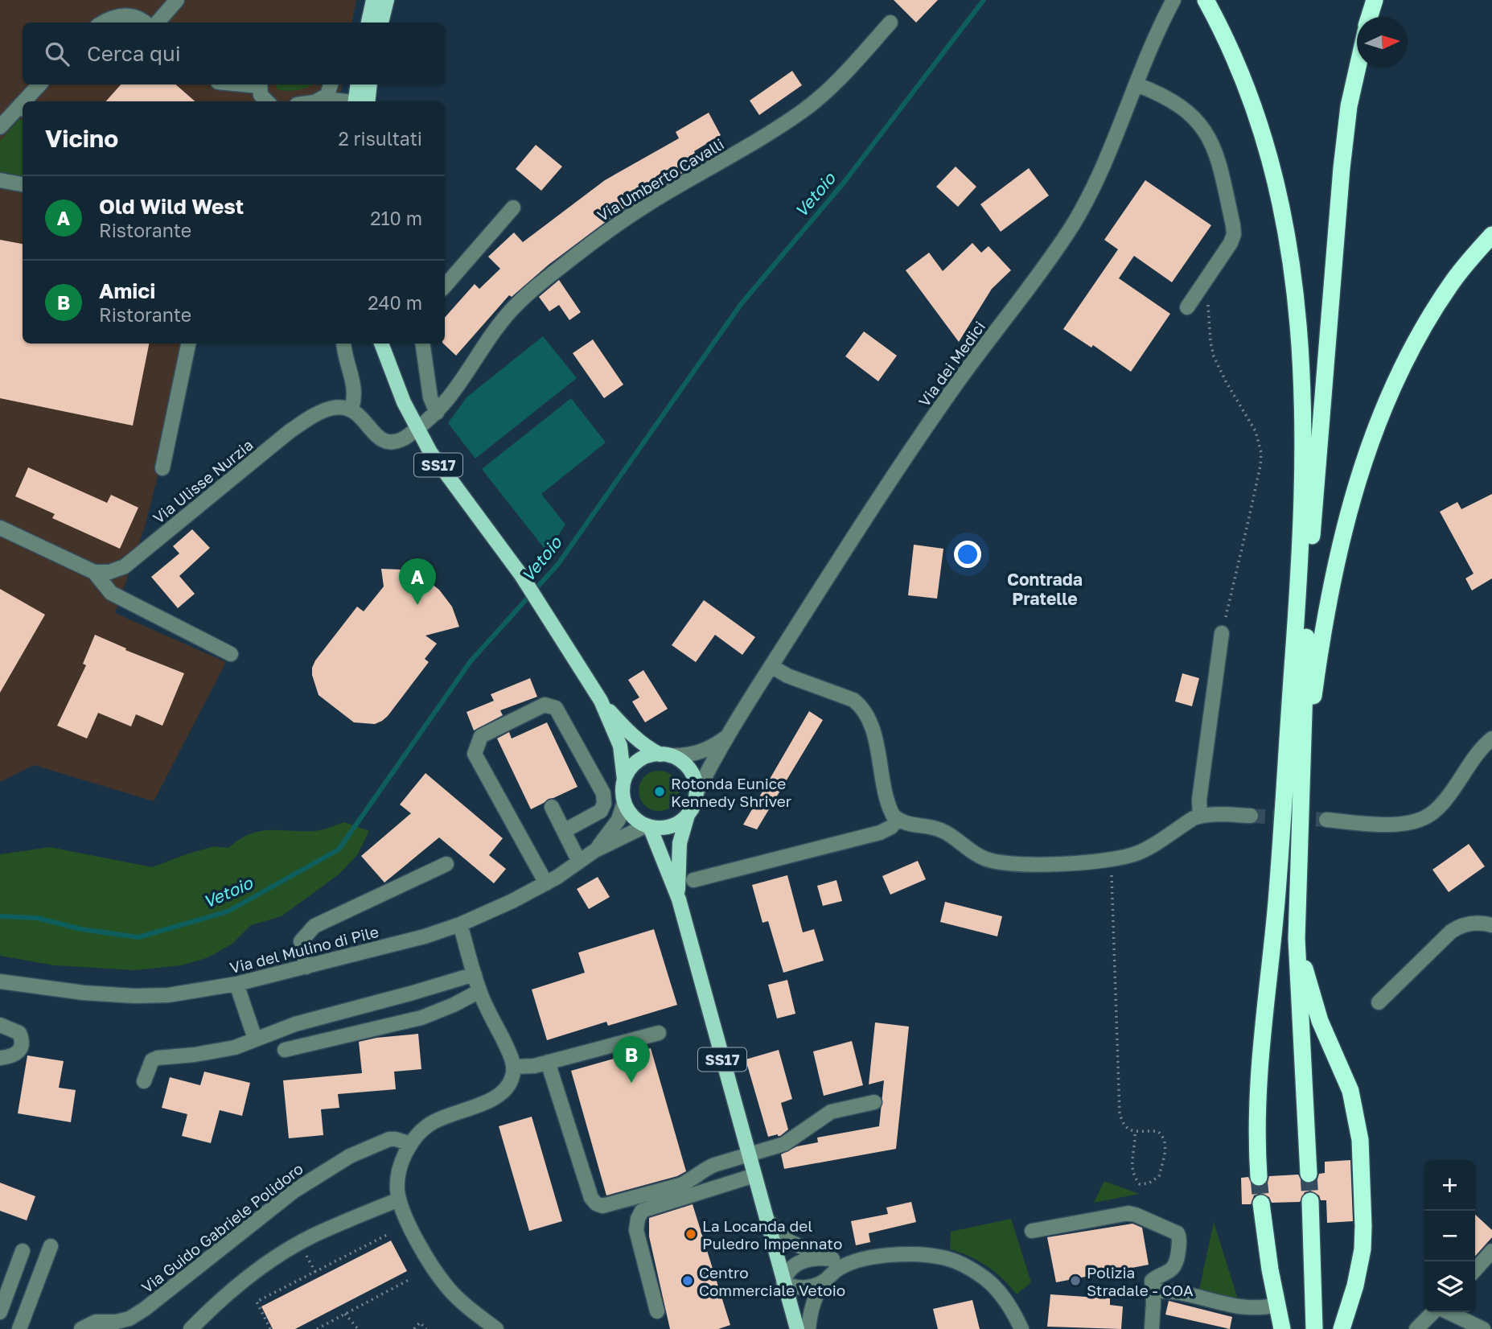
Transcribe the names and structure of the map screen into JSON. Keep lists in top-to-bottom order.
{
  "streets": {
    "main road": ["SS17"],
    "street": [
      "Via Umberto Cavalli",
      "Via dei Medici",
      "Via Ulisse Nurzia",
      "Via del Mulino di Pile",
      "Via Guido Gabriele Polidoro"
    ]
  },
  "crossings": [
    ["Via Umberto Cavalli", "SS17"],
    ["Via dei Medici", "SS17"],
    ["Via dei Medici", "Via del Mulino di Pile"],
    ["SS17", "Via del Mulino di Pile"]
  ],
  "districts": ["Contrada Pratelle"],
  "water": ["Vetoio"],
  "places": [
    "Rotonda Eunice Kennedy Shriver",
    "La Locanda del Puledro Impennato",
    "Centro Commerciale Vetoio",
    "Polizia Stradale - COA"
  ],
  "north": "right",
  "page": {
    "search": "Cerca qui",
    "heading": ["Vicino", "2 risultati"],
    "list": [
      {
        "mark": "A",
        "name": "Old Wild West",
        "note": "Ristorante",
        "value": "210 m"
      },
      {
        "mark": "B",
        "name": "Amici",
        "note": "Ristorante",
        "value": "240 m"
      }
    ],
    "pins": ["A", "B"],
    "map_buttons": ["+", "−"]
  }
}
